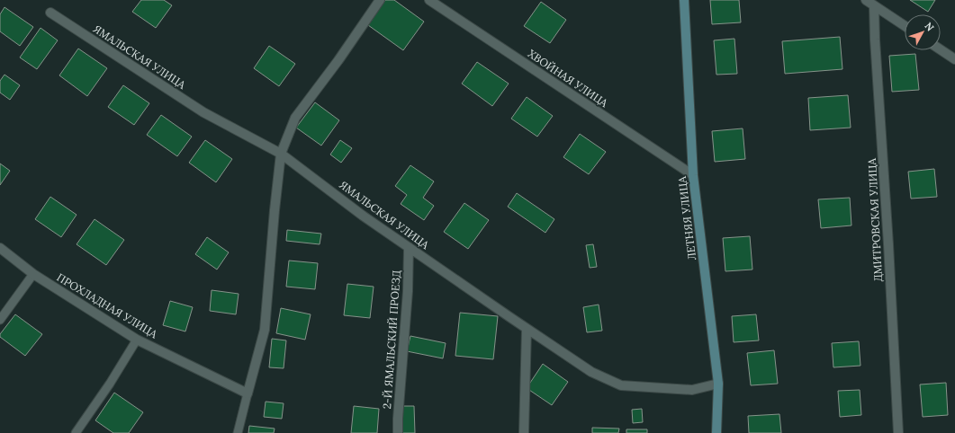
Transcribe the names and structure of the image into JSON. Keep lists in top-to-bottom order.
{
  "streets": {
    "street": [
      "ЯМАЛЬСКАЯ УЛИЦА",
      "ХВОЙНАЯ УЛИЦА",
      "ЛЕТНЯЯ УЛИЦА",
      "ДМИТРОВСКАЯ УЛИЦА",
      "ПРОХЛАДНАЯ УЛИЦА",
      "2-Й ЯМАЛЬСКИЙ ПРОЕЗД"
    ]
  },
  "crossings": [
    ["ЯМАЛЬСКАЯ УЛИЦА", "ЛЕТНЯЯ УЛИЦА"],
    ["ЯМАЛЬСКАЯ УЛИЦА", "2-Й ЯМАЛЬСКИЙ ПРОЕЗД"],
    ["ХВОЙНАЯ УЛИЦА", "ЛЕТНЯЯ УЛИЦА"]
  ],
  "north": "top right"
}
